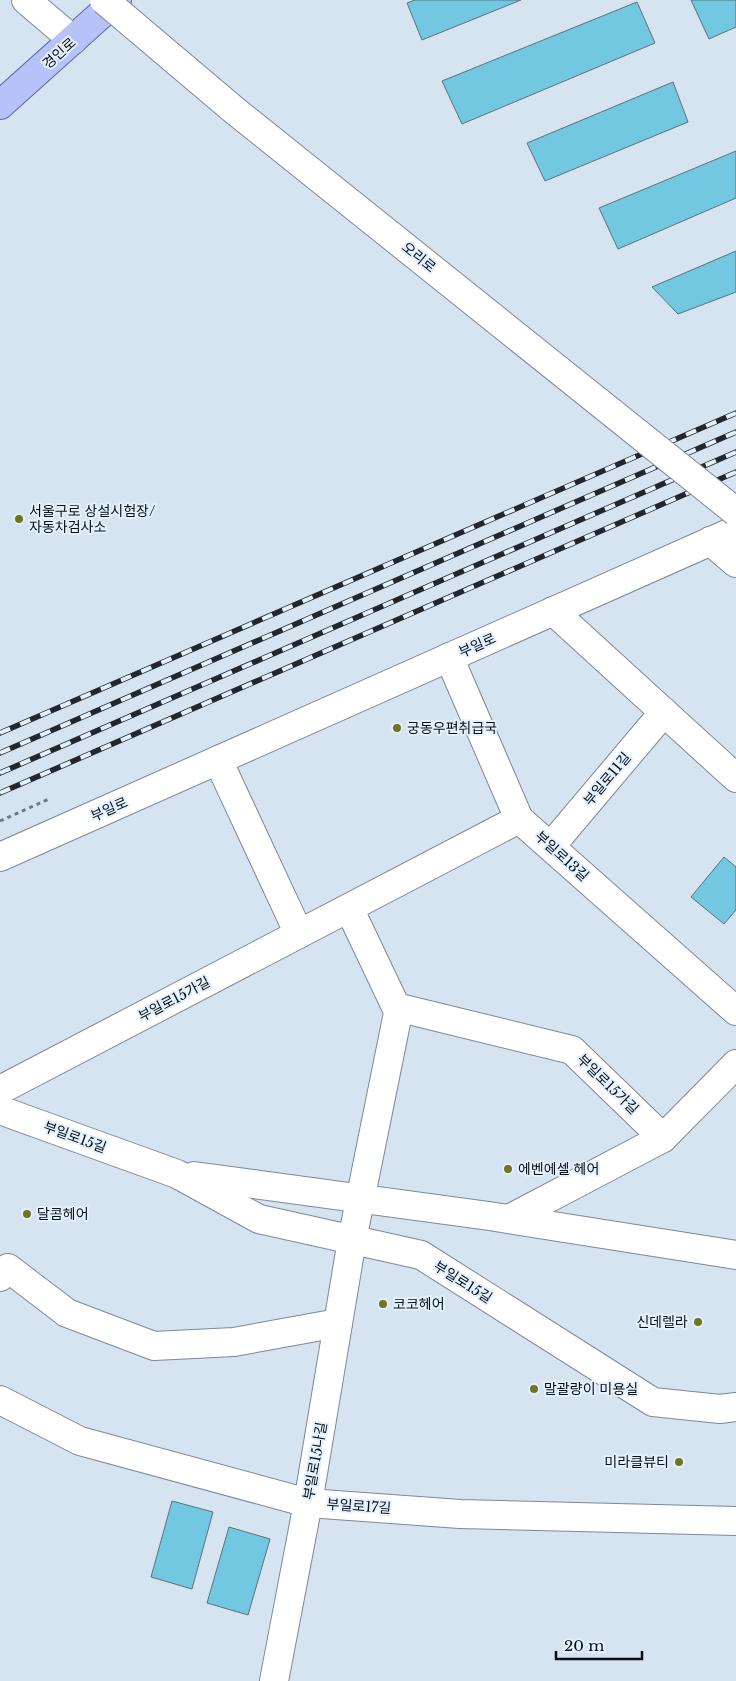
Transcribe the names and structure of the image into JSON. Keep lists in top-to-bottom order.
{
  "streets": {
    "main road": ["경인로"],
    "street": [
      "오리로",
      "부일로",
      "부일로11길",
      "부일로13길",
      "부일로15가길",
      "부일로15길",
      "부일로15나길",
      "부일로17길"
    ]
  },
  "crossings": [
    ["부일로", "부일로13길"],
    ["부일로11길", "부일로13길"],
    ["부일로13길", "부일로15가길"],
    ["부일로15길", "부일로15나길"],
    ["부일로15나길", "부일로17길"]
  ],
  "places": [
    "서울구로 상설시험장/ 자동차검사소",
    "궁동우편취급국",
    "에벤에셀 헤어",
    "달콤헤어",
    "코코헤어",
    "신데렐라",
    "말괄량이 미용실",
    "미라클뷰티"
  ],
  "scale_bar": "20 m"
}
